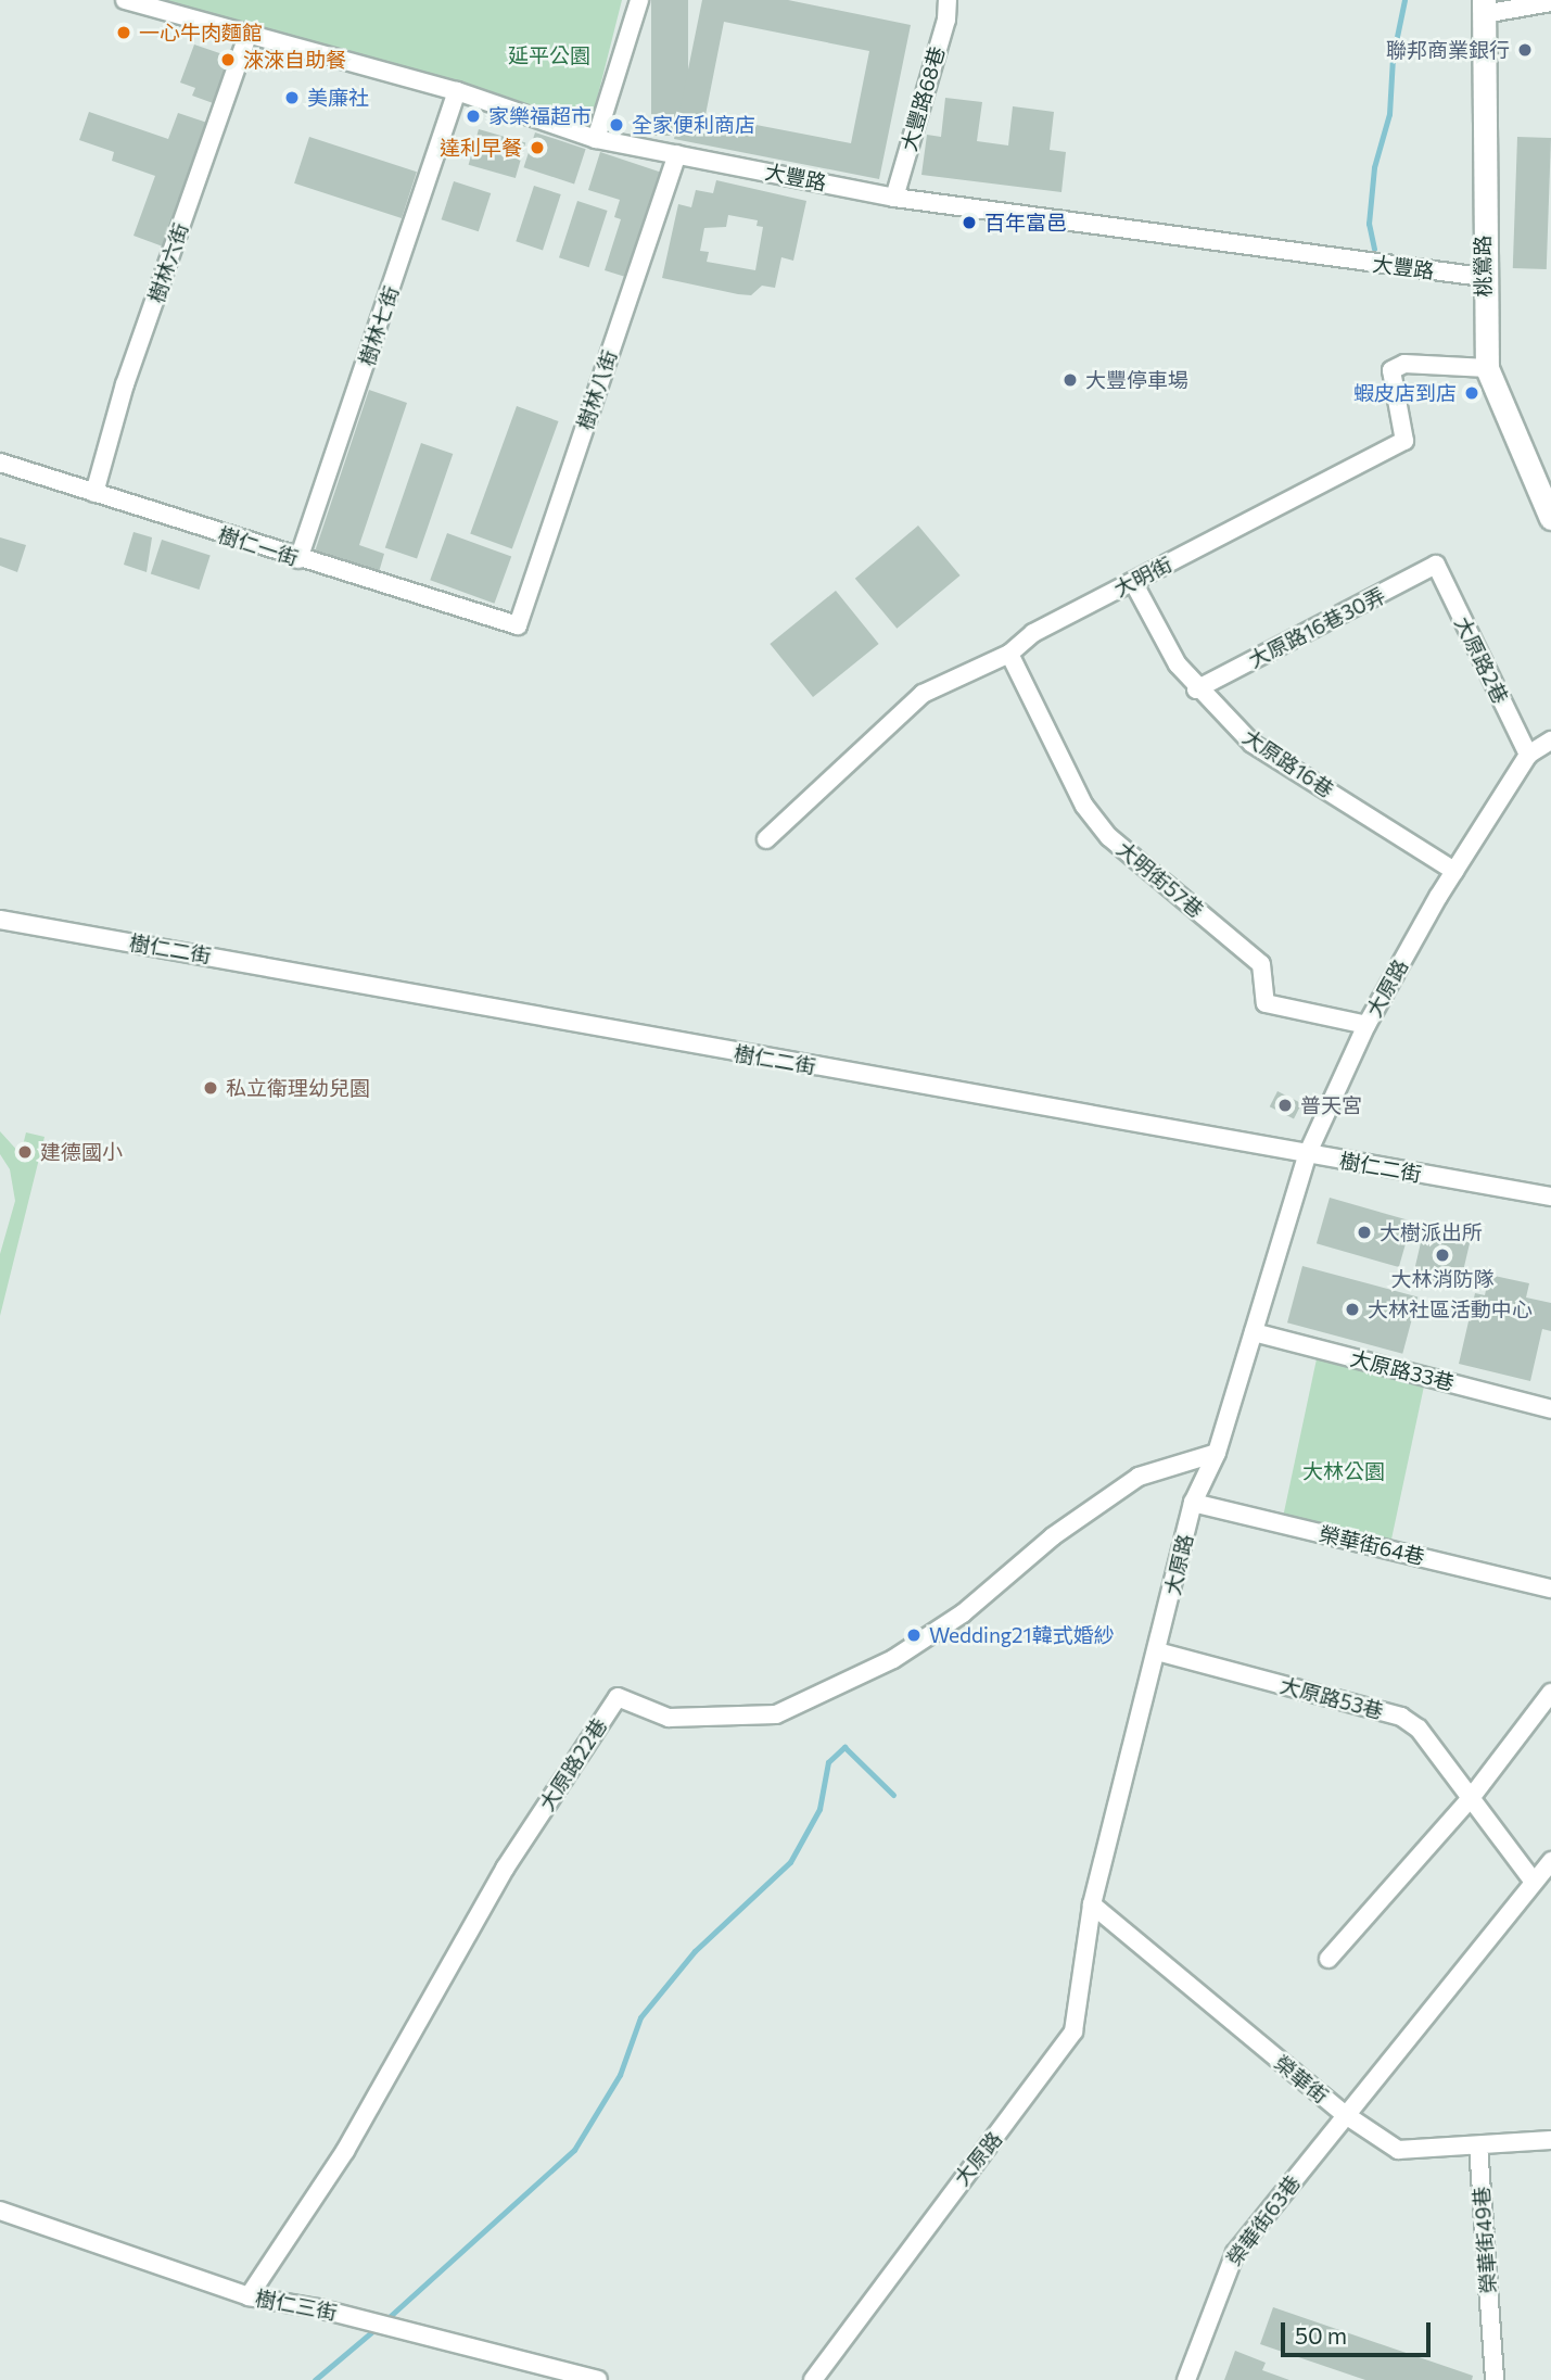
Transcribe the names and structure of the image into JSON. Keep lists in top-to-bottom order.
{
  "streets": {
    "main road": ["桃鶯路"],
    "street": [
      "大豐路68巷",
      "大豐路",
      "樹林六街",
      "樹林七街",
      "樹林八街",
      "樹仁一街",
      "大明街",
      "大原路16巷30弄",
      "大原路2巷",
      "大原路16巷",
      "大明街57巷",
      "樹仁二街",
      "大原路",
      "大原路33巷",
      "榮華街64巷",
      "大原路53巷",
      "大原路22巷",
      "榮華街",
      "榮華街63巷",
      "榮華街49巷",
      "樹仁三街"
    ]
  },
  "crossings": [
    ["大豐路68巷", "大豐路"],
    ["大豐路", "樹林六街"],
    ["大豐路", "桃鶯路"],
    ["大豐路", "樹林七街"],
    ["大豐路", "樹林八街"],
    ["樹林六街", "樹仁一街"],
    ["桃鶯路", "大明街"],
    ["樹林七街", "樹仁一街"],
    ["樹林八街", "樹仁一街"],
    ["大明街", "大原路16巷"],
    ["大明街", "大明街57巷"],
    ["大原路16巷30弄", "大原路2巷"],
    ["大原路16巷30弄", "大原路16巷"],
    ["大原路2巷", "大原路"],
    ["大原路16巷", "大原路"],
    ["大明街57巷", "大原路"],
    ["樹仁二街", "大原路"],
    ["大原路", "大原路33巷"],
    ["大原路", "榮華街64巷"],
    ["大原路", "大原路53巷"],
    ["大原路", "大原路22巷"],
    ["大原路", "榮華街"],
    ["大原路22巷", "樹仁三街"],
    ["榮華街", "榮華街63巷"],
    ["榮華街", "榮華街49巷"]
  ],
  "parks": ["延平公園", "大林公園"],
  "places": [
    "一心牛肉麵館",
    "聯邦商業銀行",
    "淶淶自助餐",
    "美廉社",
    "家樂福超市",
    "全家便利商店",
    "達利早餐",
    "百年富邑",
    "大豐停車場",
    "蝦皮店到店",
    "私立衛理幼兒園",
    "普天宮",
    "建德國小",
    "大樹派出所",
    "大林消防隊",
    "大林社區活動中心",
    "Wedding21韓式婚紗"
  ],
  "scale_bar": "50 m"
}
